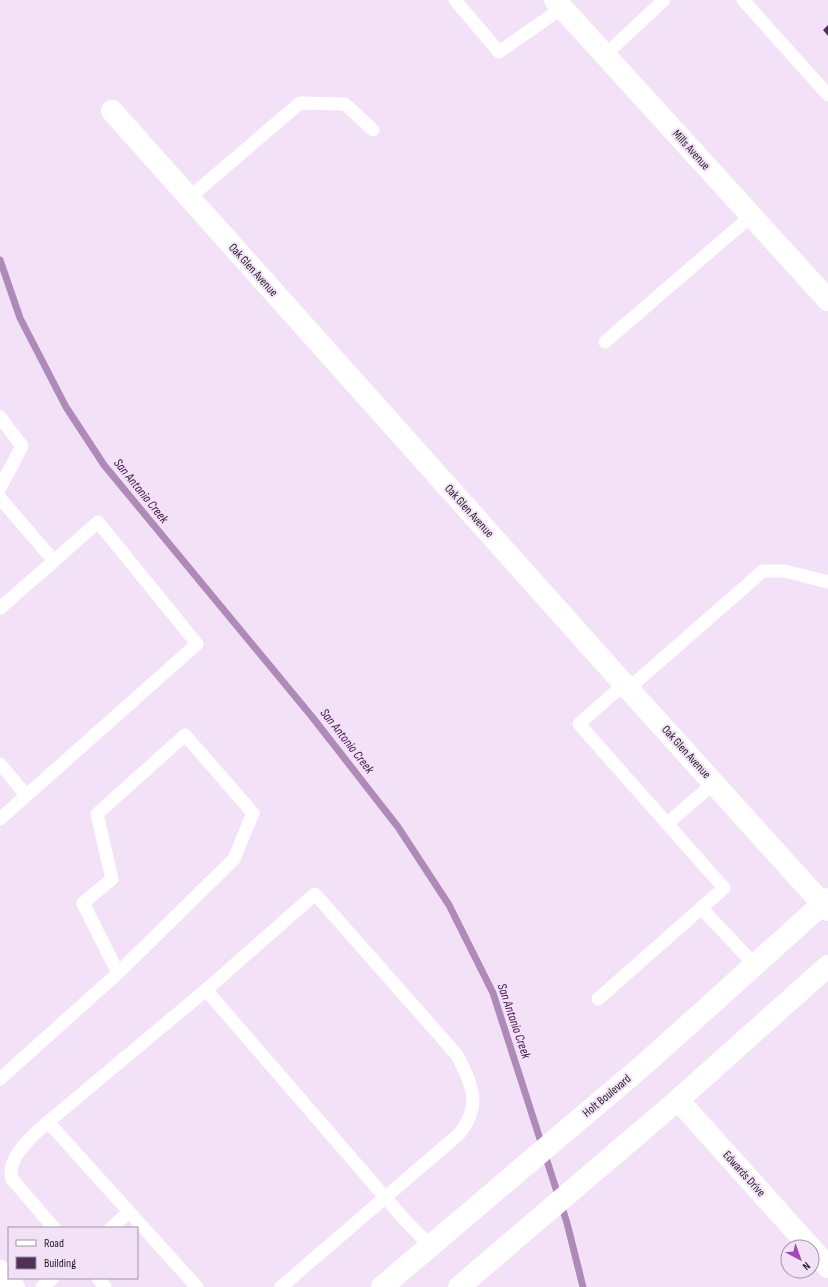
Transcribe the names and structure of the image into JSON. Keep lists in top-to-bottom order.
{
  "streets": {
    "street": [
      "Mills Avenue",
      "Oak Glen Avenue",
      "Holt Boulevard",
      "Edwards Drive"
    ]
  },
  "crossings": [
    ["Oak Glen Avenue", "Holt Boulevard"]
  ],
  "water": ["San Antonio Creek"],
  "legend": ["Road", "Building"],
  "north": "bottom right"
}
